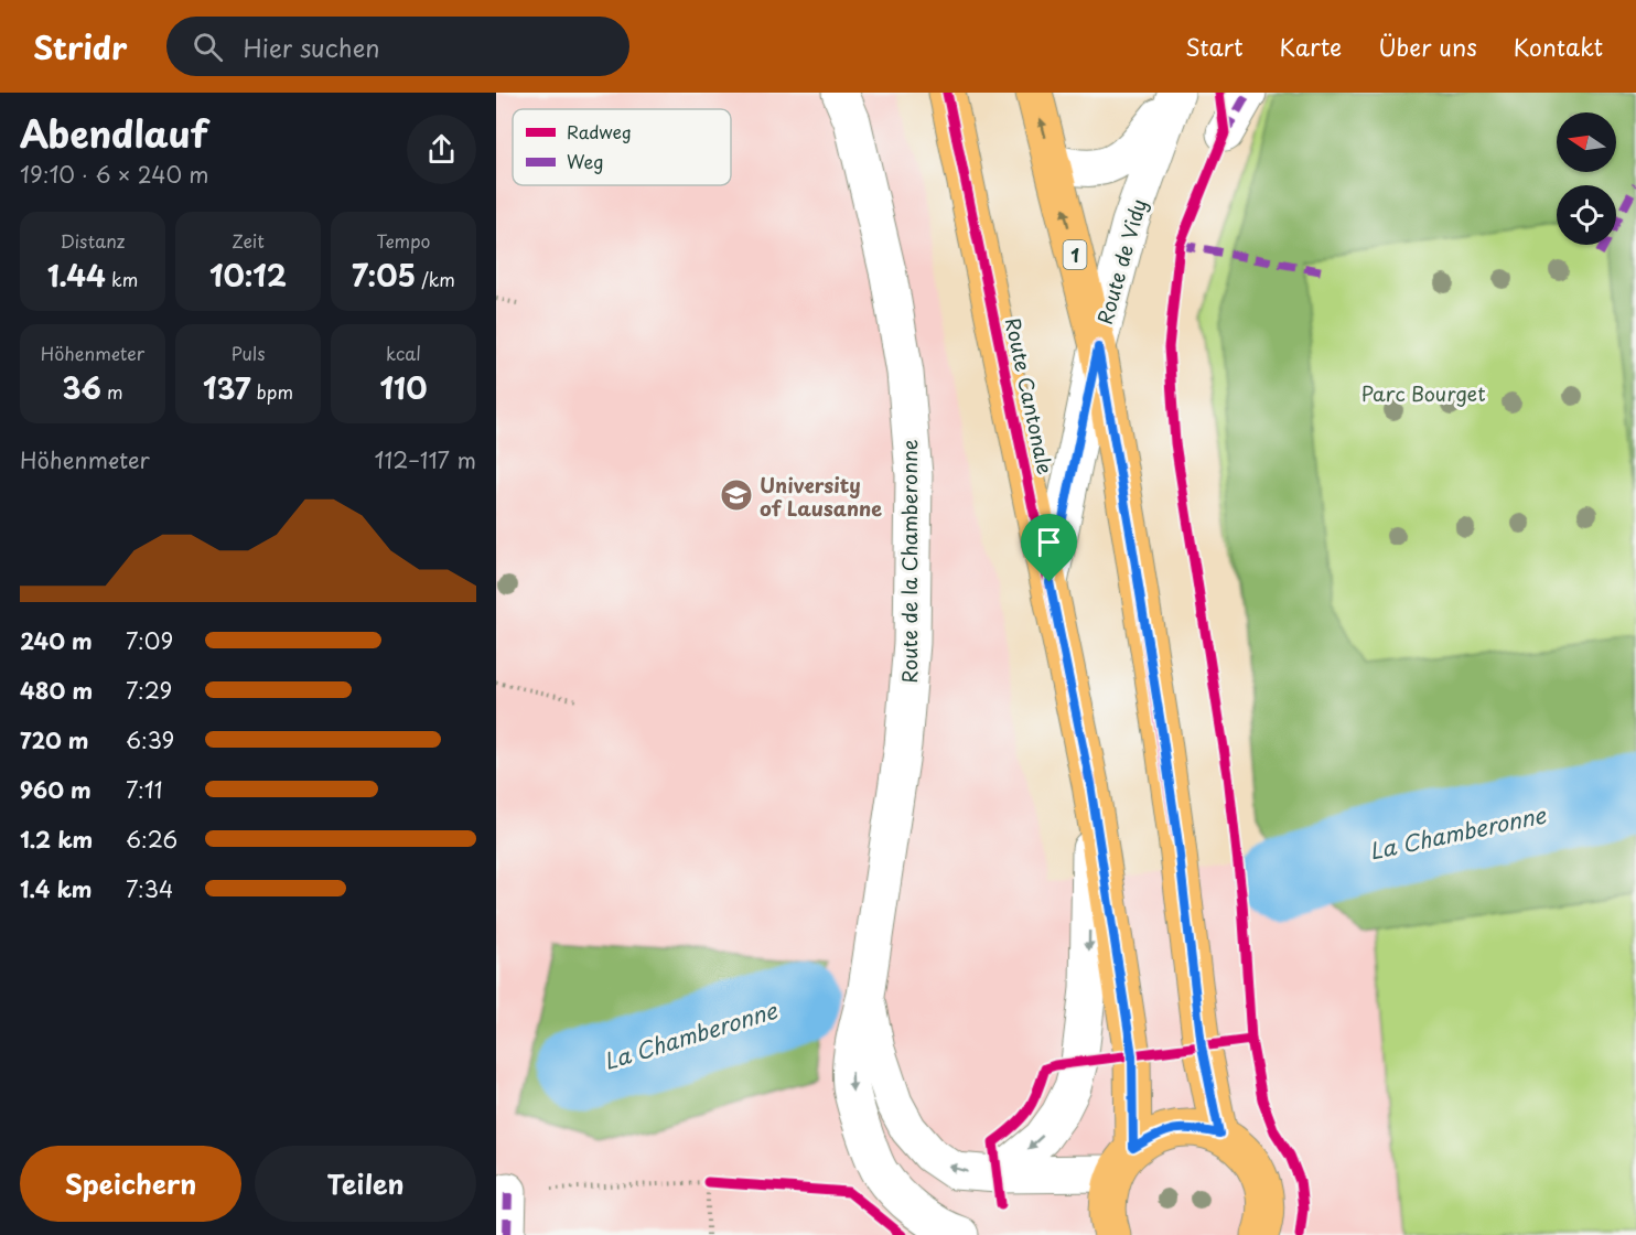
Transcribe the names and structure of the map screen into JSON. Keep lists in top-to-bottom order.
{
  "streets": {
    "main road": ["1", "Route Cantonale"],
    "street": ["Route de Vidy", "Route de la Chamberonne"]
  },
  "crossings": [
    ["1", "Route de Vidy"],
    ["Route de Vidy", "Route Cantonale"],
    ["Route Cantonale", "Route de la Chamberonne"]
  ],
  "water": ["La Chamberonne"],
  "parks": ["Parc Bourget"],
  "places": {
    "school or university": ["University of Lausanne"]
  },
  "legend": ["Radweg", "Weg"],
  "north": "left",
  "page": {
    "header": "Stridr",
    "search": "Hier suchen",
    "nav": [
      "Start",
      "Karte",
      "Über uns",
      "Kontakt"
    ],
    "heading": ["Abendlauf", "19:10 · 6 × 240 m"],
    "stats": [
      ["Distanz", "1.44 km"],
      ["Zeit", "10:12"],
      ["Tempo", "7:05 /km"],
      ["Höhenmeter", "36 m"],
      ["Puls", "137 bpm"],
      ["kcal", "110"]
    ],
    "chart": ["Höhenmeter", "112–117 m"],
    "list": [
      {
        "name": "240 m",
        "note": "7:09"
      },
      {
        "name": "480 m",
        "note": "7:29"
      },
      {
        "name": "720 m",
        "note": "6:39"
      },
      {
        "name": "960 m",
        "note": "7:11"
      },
      {
        "name": "1.2 km",
        "note": "6:26"
      },
      {
        "name": "1.4 km",
        "note": "7:34"
      }
    ],
    "buttons": ["Speichern", "Teilen"]
  }
}
